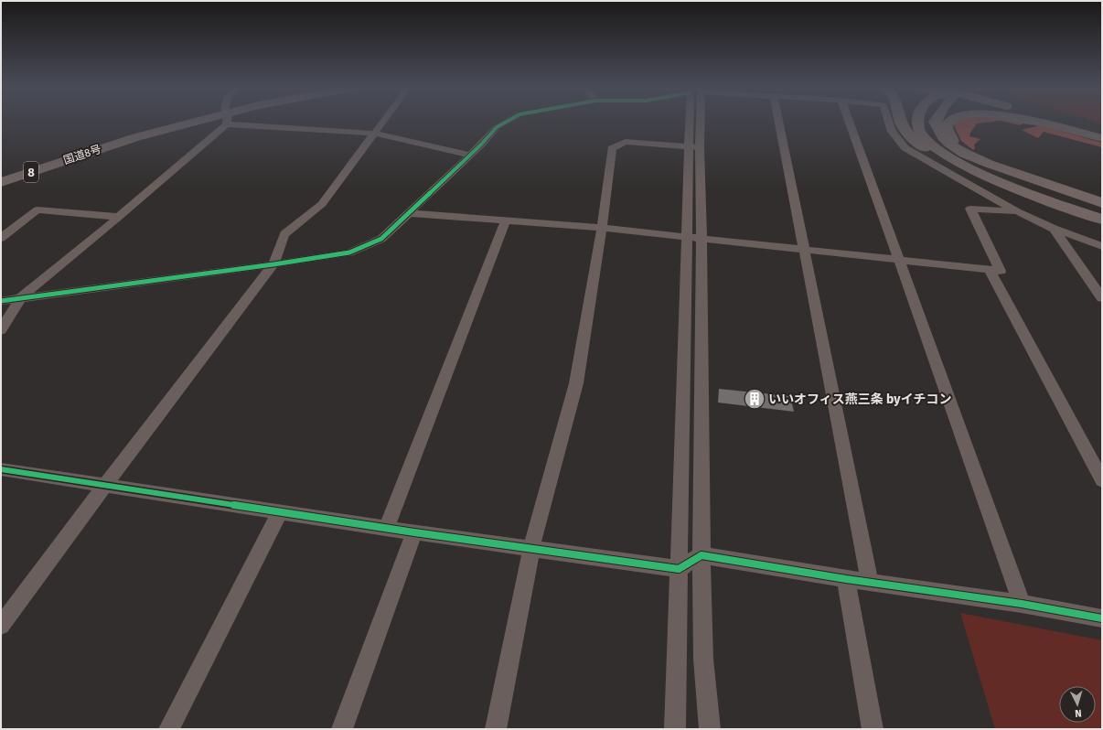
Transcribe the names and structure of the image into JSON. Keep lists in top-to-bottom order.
{
  "streets": {
    "highway": ["国道8号", "8"]
  },
  "places": {
    "building": ["いいオフィス燕三条 byイチコン"]
  },
  "north": "bottom"
}
